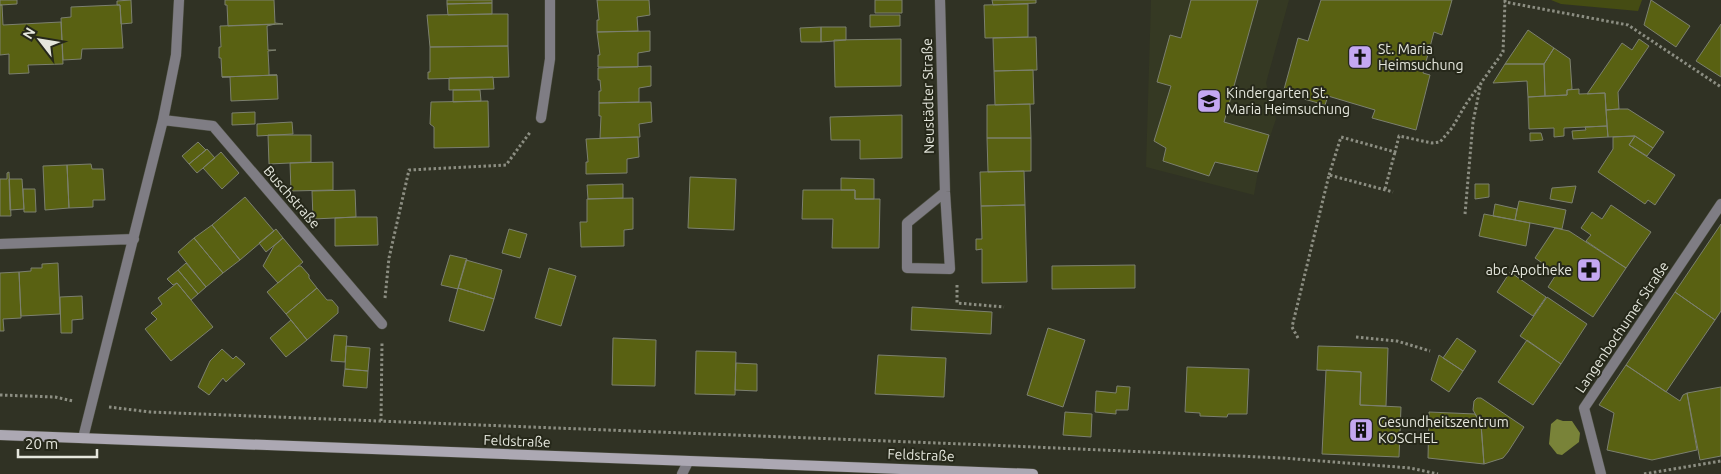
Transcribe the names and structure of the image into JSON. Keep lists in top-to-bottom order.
{
  "streets": {
    "main road": ["Feldstraße"],
    "street": ["Neustädter Straße", "Buschstraße", "Langenbochumer Straße"]
  },
  "places": {
    "church": ["St. Maria Heimsuchung"],
    "school or university": ["Kindergarten St. Maria Heimsuchung"],
    "pharmacy": ["abc Apotheke"],
    "building": ["Gesundheitszentrum KOSCHEL"]
  },
  "scale_bar": "20 m",
  "north": "top left"
}
